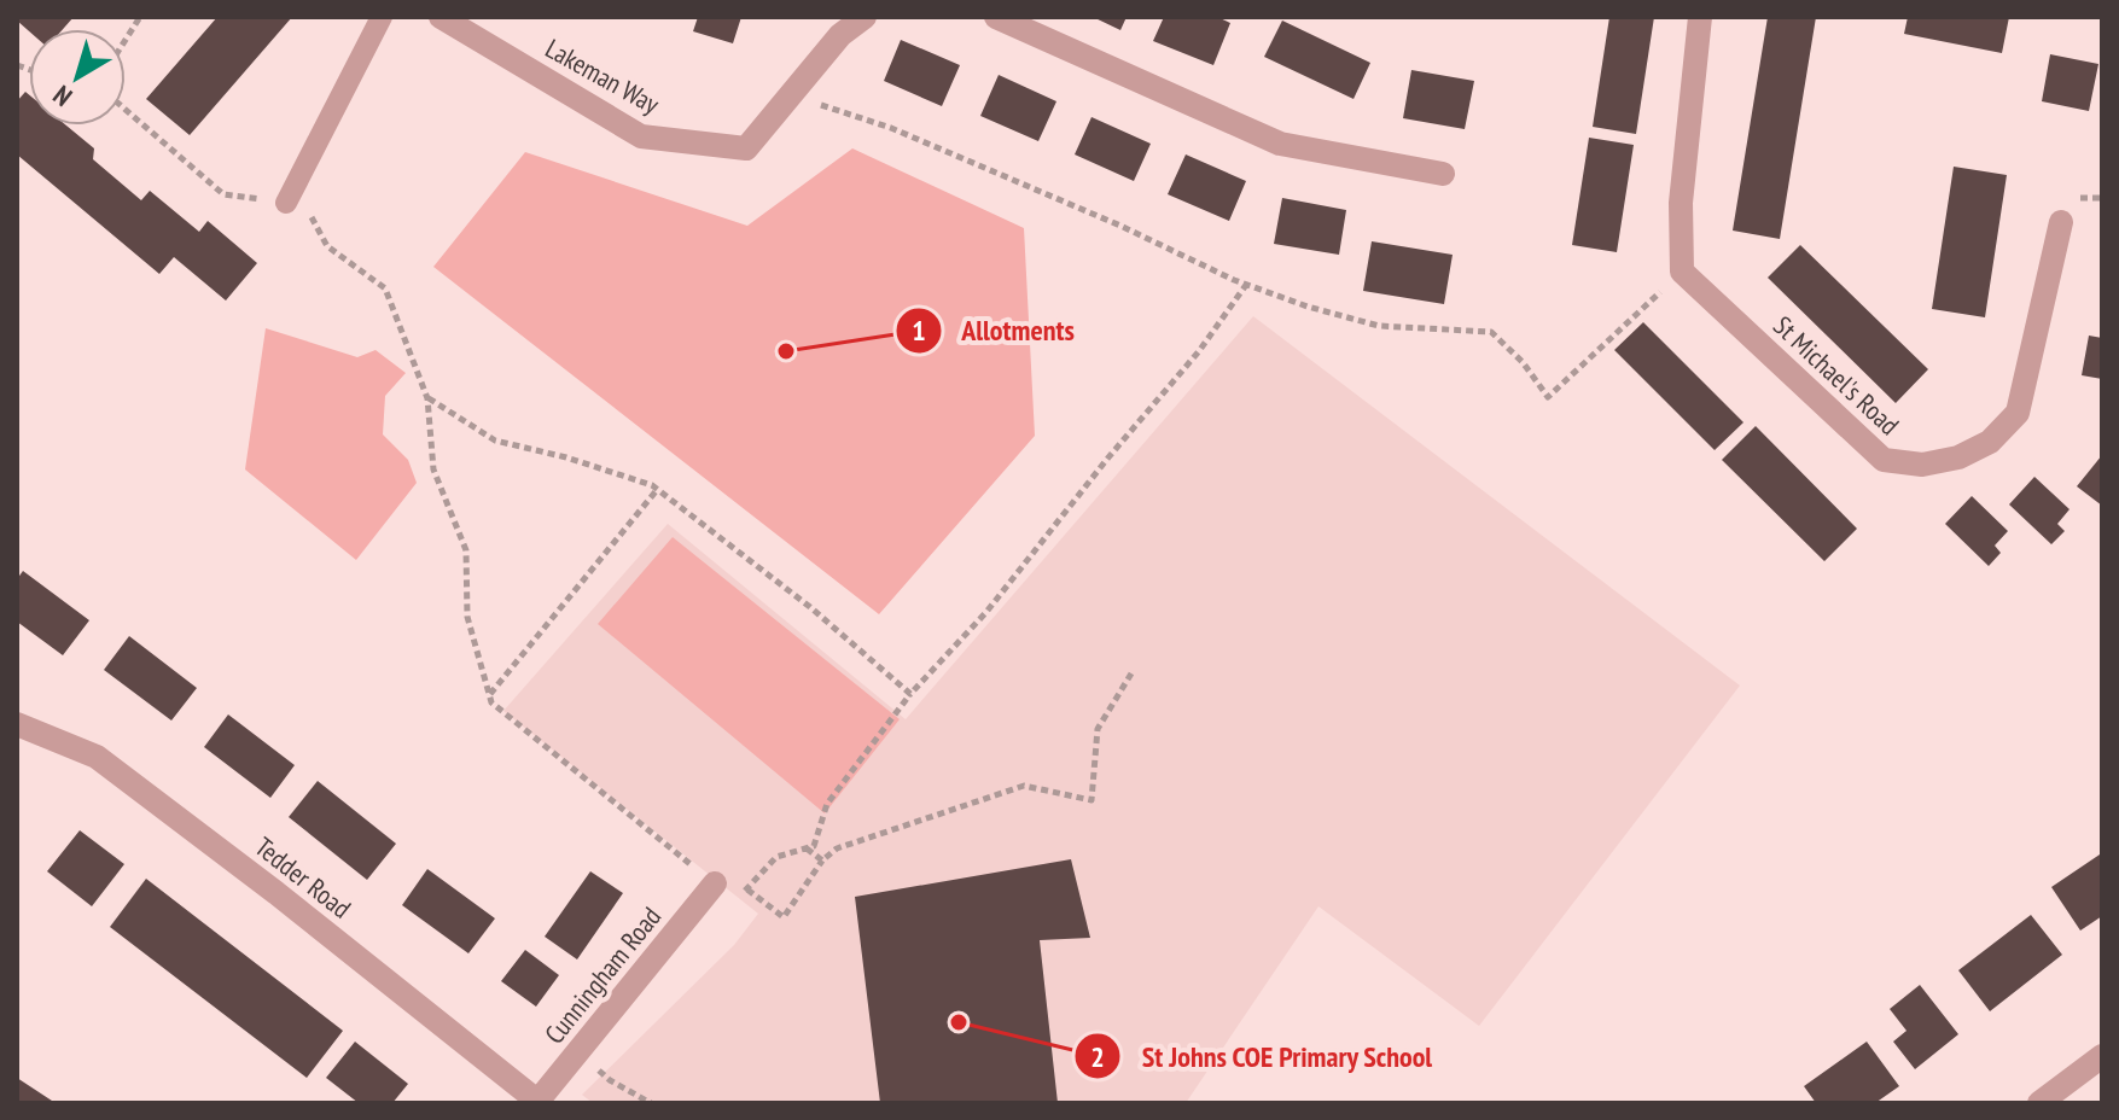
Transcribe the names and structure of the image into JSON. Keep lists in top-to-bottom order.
{
  "streets": {
    "street": [
      "Lakeman Way",
      "St Michael's Road",
      "Tedder Road",
      "Cunningham Road"
    ]
  },
  "crossings": [
    ["Tedder Road", "Cunningham Road"]
  ],
  "places": ["Allotments", "St Johns COE Primary School"],
  "north": "bottom left"
}
